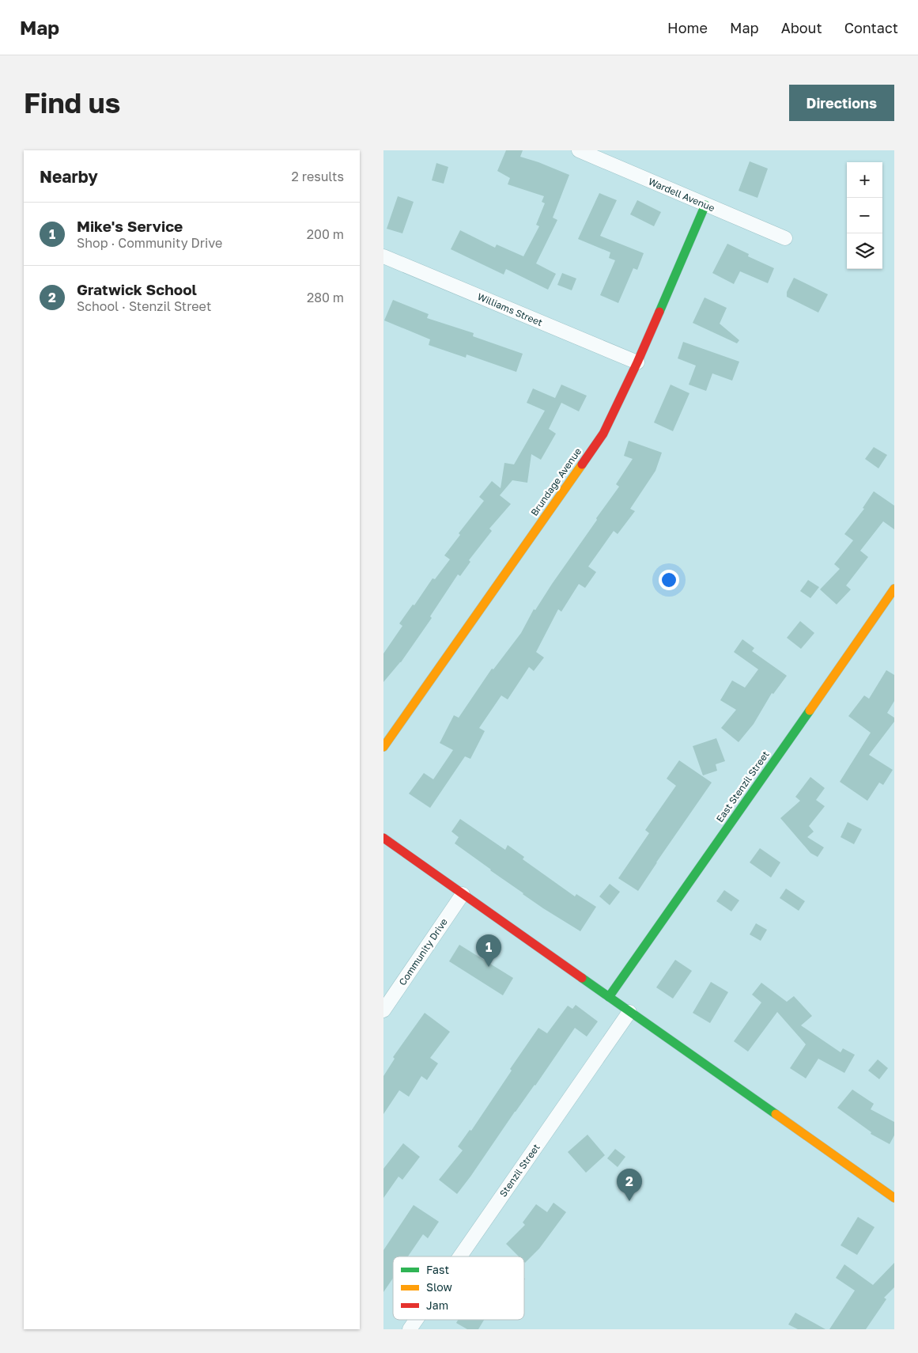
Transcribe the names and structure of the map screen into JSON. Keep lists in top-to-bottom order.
{
  "streets": {
    "street": [
      "Wardell Avenue",
      "Williams Street",
      "Brundage Avenue",
      "East Stenzil Street",
      "Community Drive",
      "Stenzil Street"
    ]
  },
  "crossings": [
    ["Wardell Avenue", "Brundage Avenue"],
    ["Williams Street", "Brundage Avenue"]
  ],
  "legend": ["Fast", "Slow", "Jam"],
  "page": {
    "header": "Map",
    "nav": [
      "Home",
      "Map",
      "About",
      "Contact"
    ],
    "buttons": "Directions",
    "title": "Find us",
    "heading": ["Nearby", "2 results"],
    "map_buttons": ["+", "−"],
    "list": [
      {
        "mark": "1",
        "name": "Mike's Service",
        "note": "Shop · Community Drive",
        "value": "200 m"
      },
      {
        "mark": "2",
        "name": "Gratwick School",
        "note": "School · Stenzil Street",
        "value": "280 m"
      }
    ],
    "pins": ["1", "2"]
  }
}
